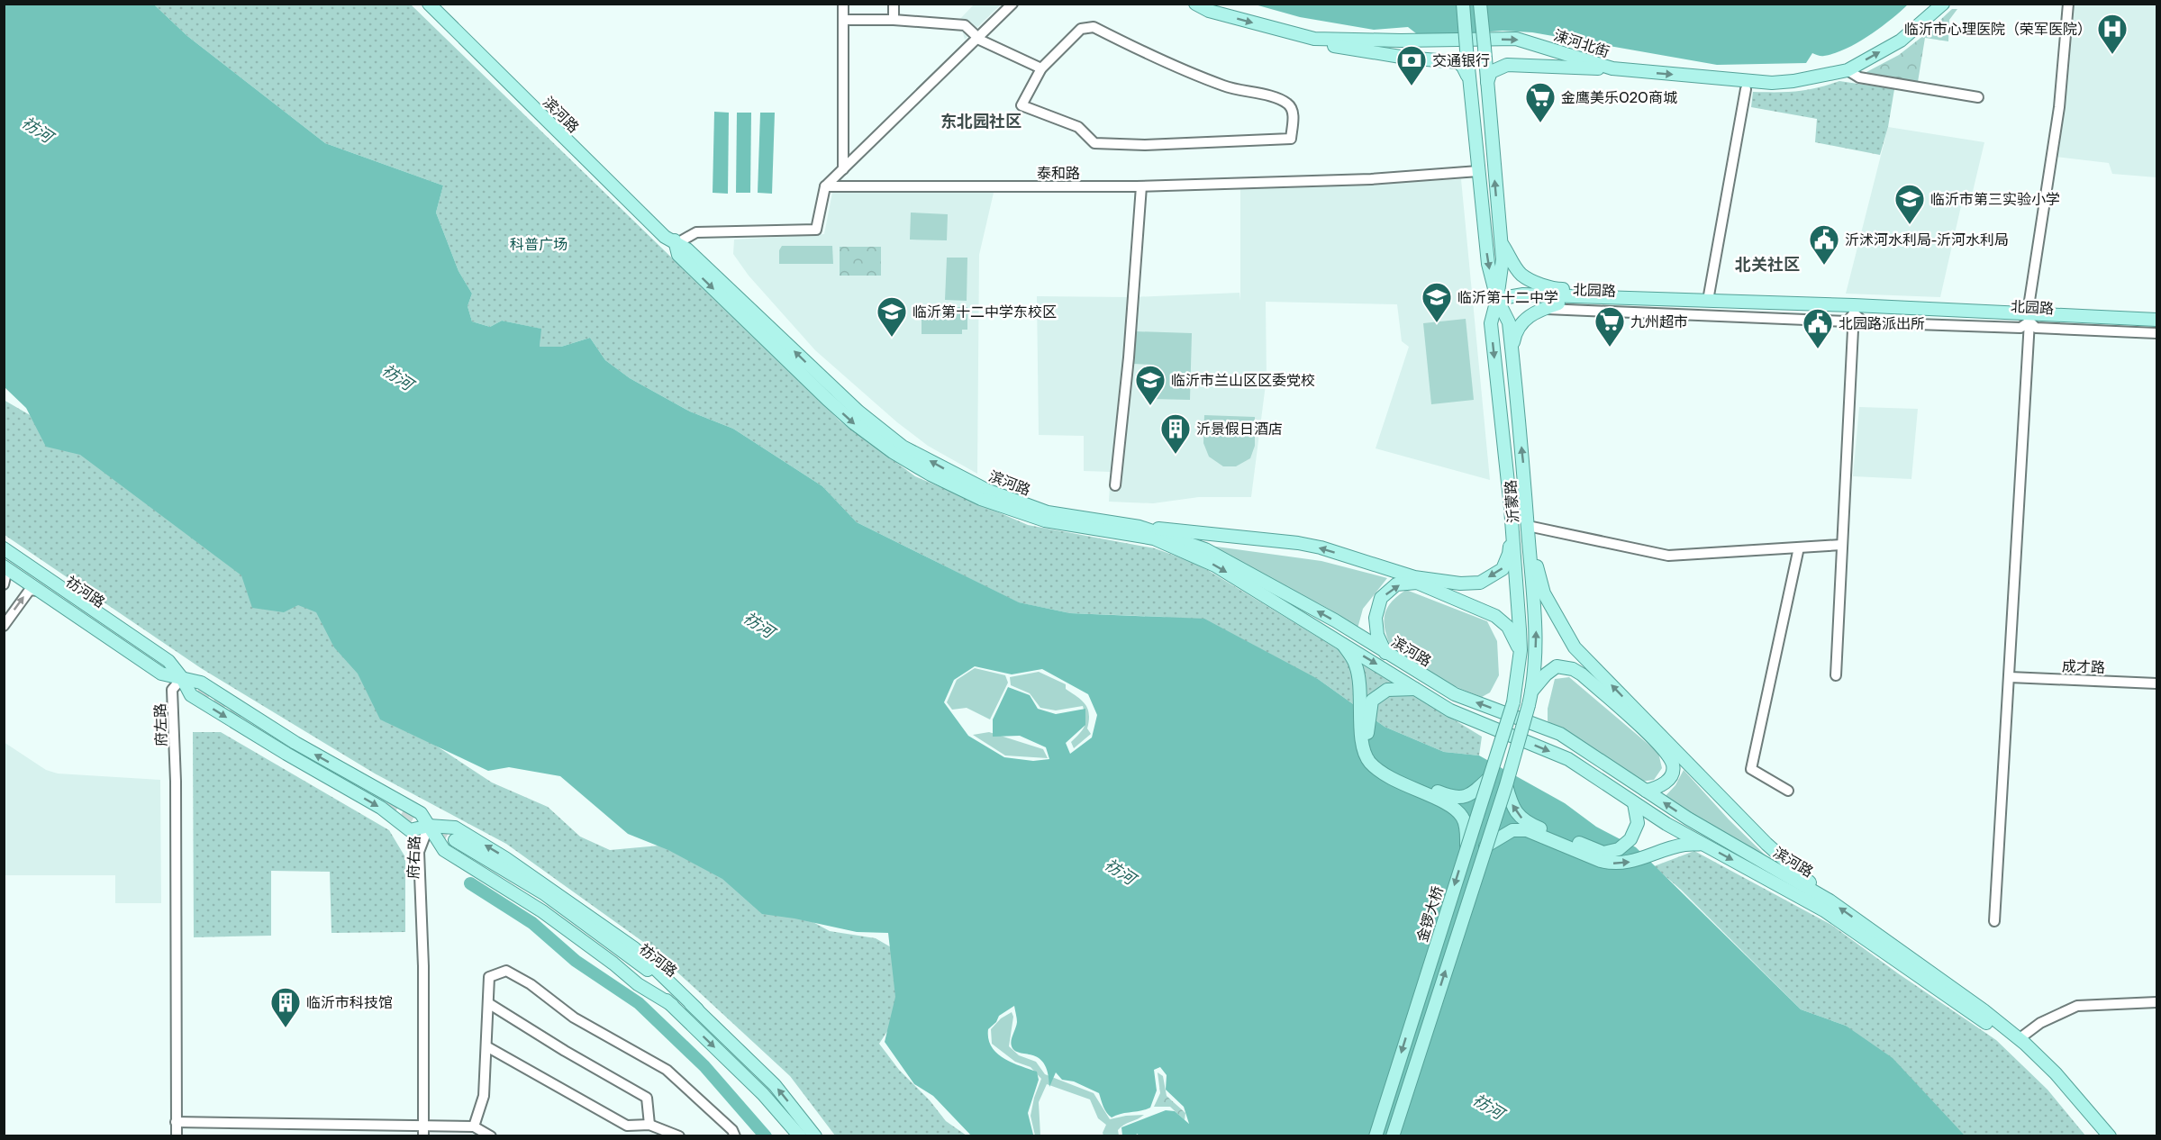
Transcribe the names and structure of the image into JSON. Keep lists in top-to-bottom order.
{
  "streets": {
    "main road": [
      "涑河北街",
      "滨河路",
      "北园路",
      "沂蒙路",
      "祊河路",
      "金锣大桥"
    ],
    "street": [
      "泰和路",
      "成才路",
      "府左路",
      "府右路"
    ]
  },
  "crossings": [
    ["泰和路", "沂蒙路"],
    ["北园路", "沂蒙路"],
    ["沂蒙路", "金锣大桥"]
  ],
  "one_way": ["涑河北街"],
  "districts": ["东北园社区", "北关社区"],
  "water": ["祊河"],
  "parks": ["科普广场"],
  "places": {
    "hospital": ["临沂市心理医院（荣军医院）"],
    "bank": ["交通银行"],
    "supermarket": ["金鹰美乐O2O商城", "九州超市"],
    "school or university": [
      "临沂市第三实验小学",
      "临沂第十二中学",
      "临沂第十二中学东校区",
      "临沂市兰山区区委党校"
    ],
    "public building": ["沂沭河水利局-沂河水利局", "北园路派出所"],
    "building": ["沂景假日酒店", "临沂市科技馆"]
  }
}
